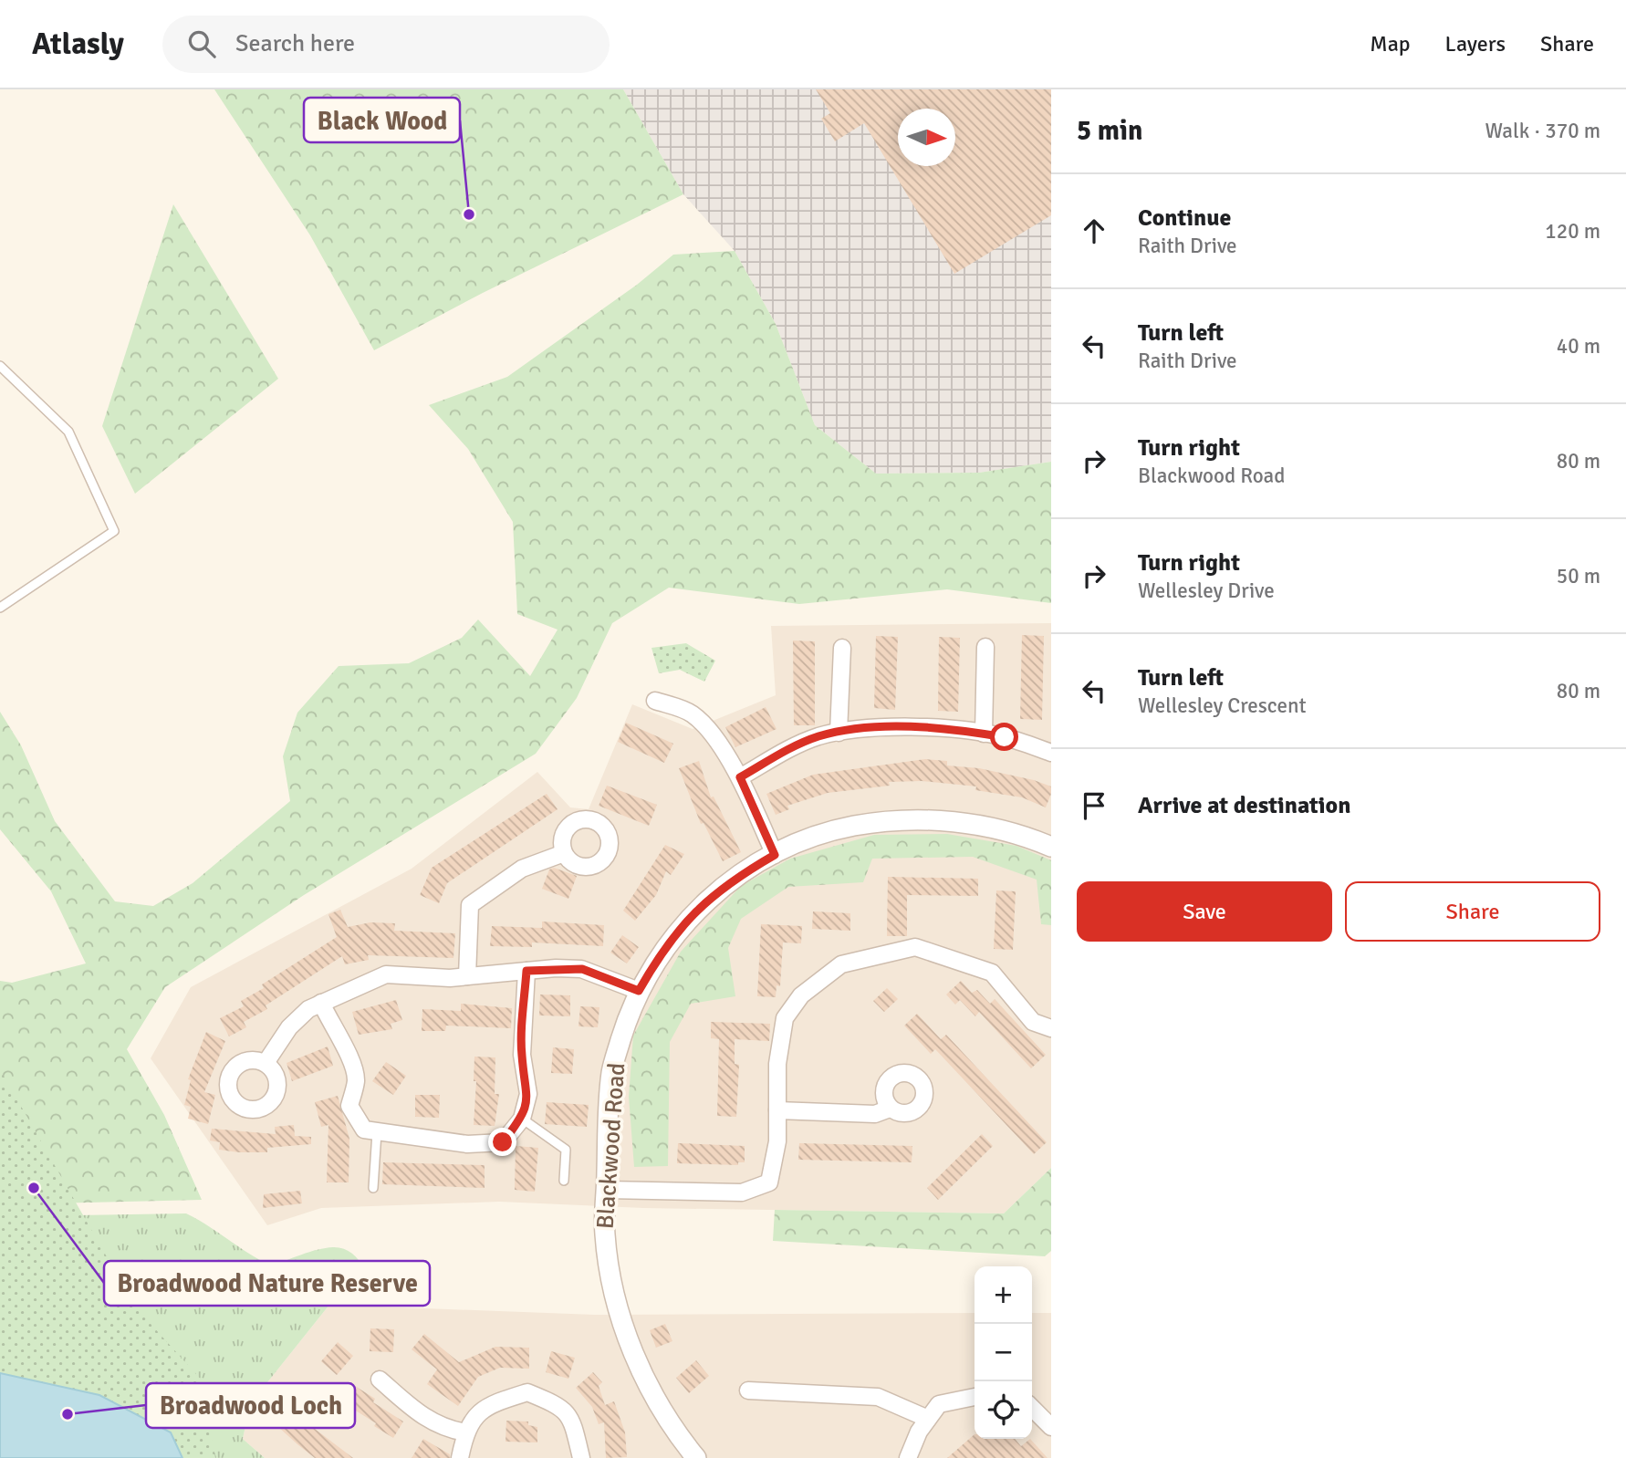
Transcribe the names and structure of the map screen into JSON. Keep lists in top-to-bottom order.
{
  "streets": {
    "street": ["Blackwood Road"]
  },
  "places": ["Black Wood", "Broadwood Nature Reserve", "Broadwood Loch"],
  "north": "right",
  "page": {
    "header": "Atlasly",
    "search": "Search here",
    "nav": ["Map", "Layers", "Share"],
    "heading": ["5 min", "Walk · 370 m"],
    "list": [
      ["Continue", "Raith Drive", "120 m"],
      ["Turn left", "Raith Drive", "40 m"],
      ["Turn right", "Blackwood Road", "80 m"],
      ["Turn right", "Wellesley Drive", "50 m"],
      ["Turn left", "Wellesley Crescent", "80 m"],
      "Arrive at destination"
    ],
    "buttons": ["Save", "Share"],
    "map_buttons": ["+", "−"]
  }
}
